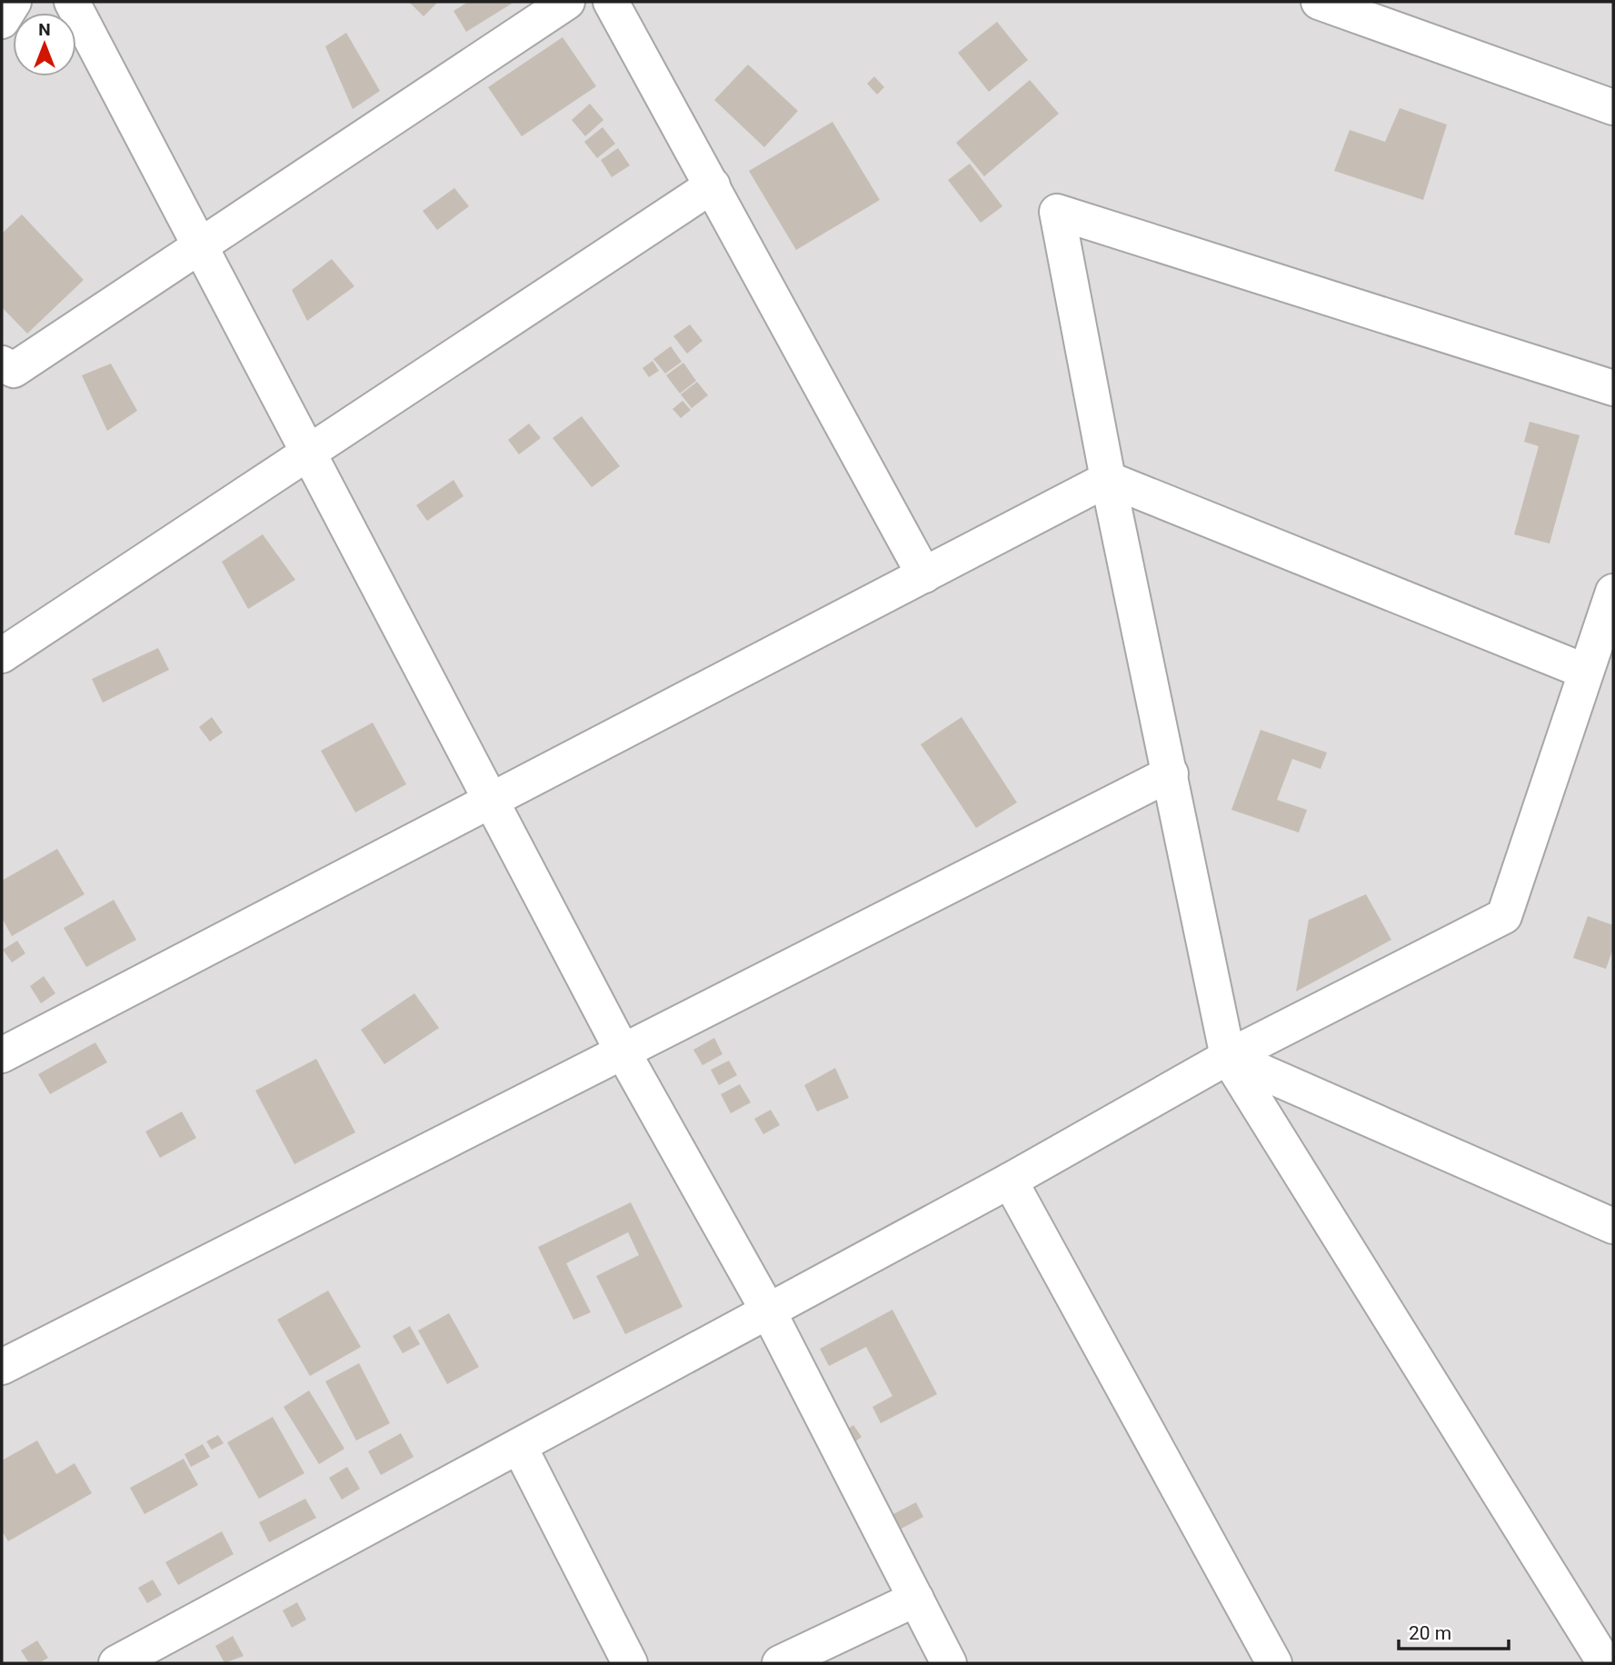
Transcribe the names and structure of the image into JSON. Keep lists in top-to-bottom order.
{
  "scale_bar": "20 m",
  "north": "top"
}
